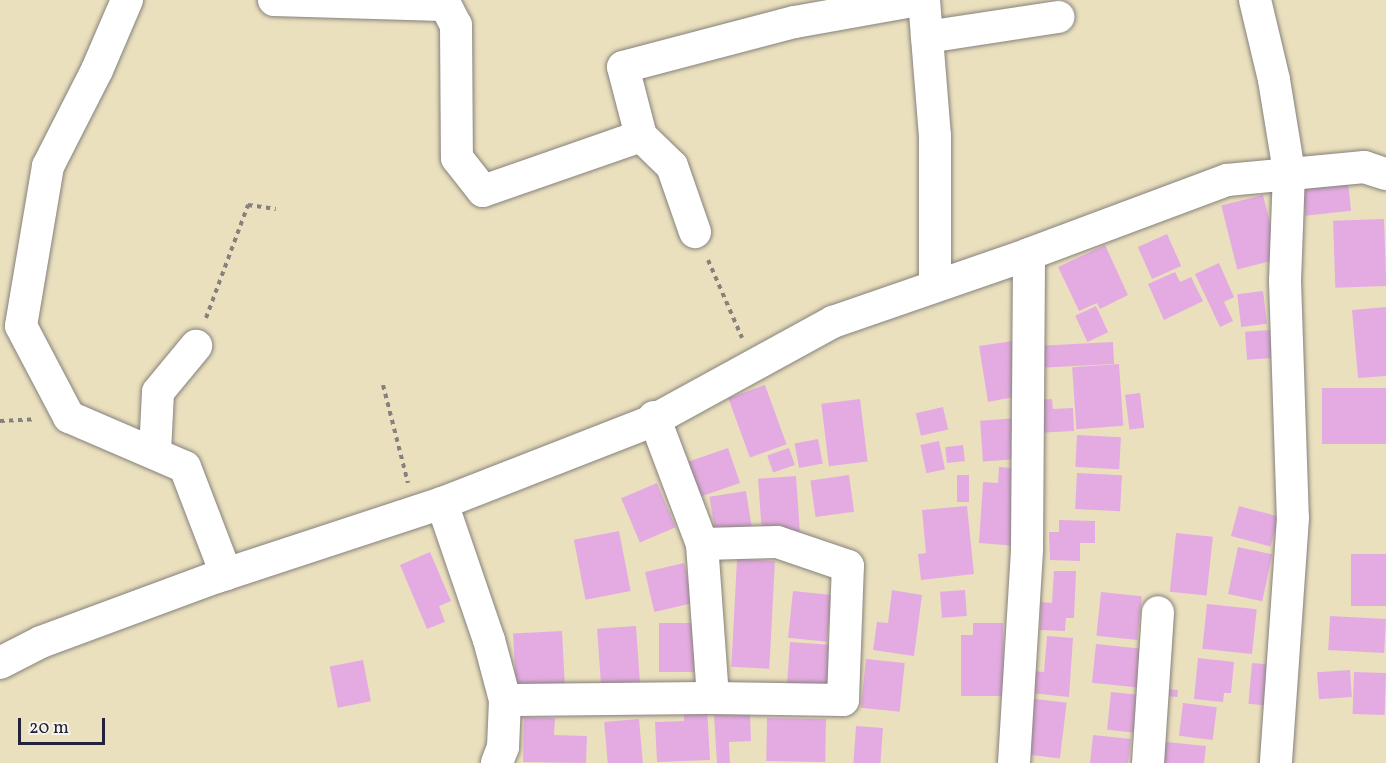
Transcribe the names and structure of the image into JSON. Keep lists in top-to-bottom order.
{
  "scale_bar": "20 m"
}
